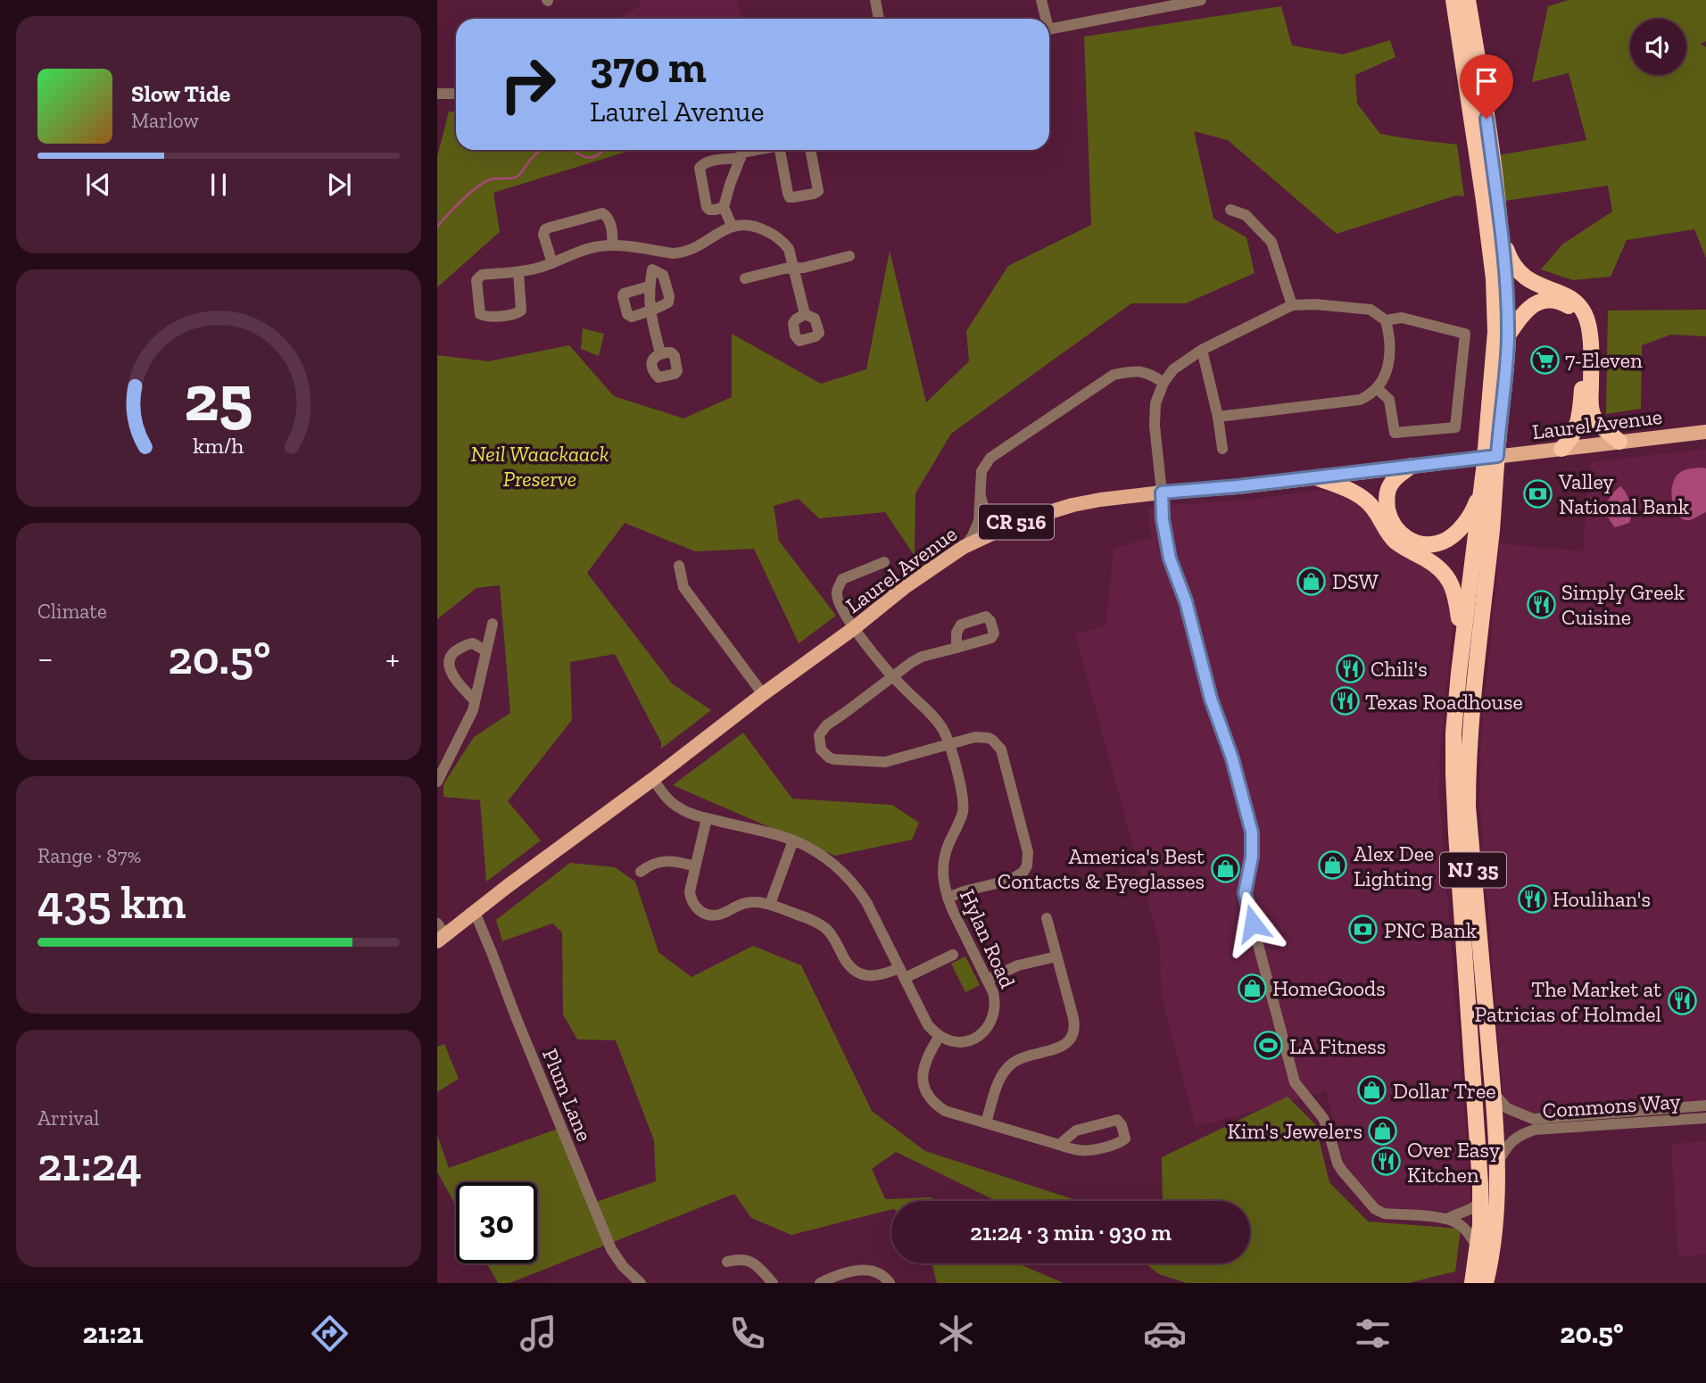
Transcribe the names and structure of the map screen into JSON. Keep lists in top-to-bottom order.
{
  "streets": {
    "highway": ["NJ 35"],
    "main road": ["Laurel Avenue", "CR 516"],
    "street": ["Hylan Road", "Plum Lane", "Commons Way"]
  },
  "crossings": [
    ["Laurel Avenue", "NJ 35"],
    ["Laurel Avenue", "Hylan Road"],
    ["Laurel Avenue", "Plum Lane"],
    ["NJ 35", "Commons Way"]
  ],
  "parks": ["Neil Waackaack Preserve"],
  "places": {
    "supermarket": ["7-Eleven"],
    "bank": ["Valley National Bank", "PNC Bank"],
    "shop": [
      "DSW",
      "Alex Dee Lighting",
      "America's Best Contacts & Eyeglasses",
      "HomeGoods",
      "Dollar Tree",
      "Kim's Jewelers"
    ],
    "restaurant": [
      "Simply Greek Cuisine",
      "Chili's",
      "Texas Roadhouse",
      "Houlihan's",
      "The Market at Patricias of Holmdel",
      "Over Easy Kitchen"
    ],
    "sports": ["LA Fitness"]
  },
  "page": {
    "turn": ["370 m", "Laurel Avenue"],
    "song": ["Slow Tide", "Marlow"],
    "tile": [
      "Climate",
      ["Range · 87%", "435 km"],
      ["Arrival", "21:24"]
    ],
    "heat": ["−", "20.5°", "+"],
    "limit": "30",
    "trip": "21:24 · 3 min · 930 m",
    "tabs": ["21:21", "20.5°"],
    "gauge": ["25", "km/h"]
  }
}
